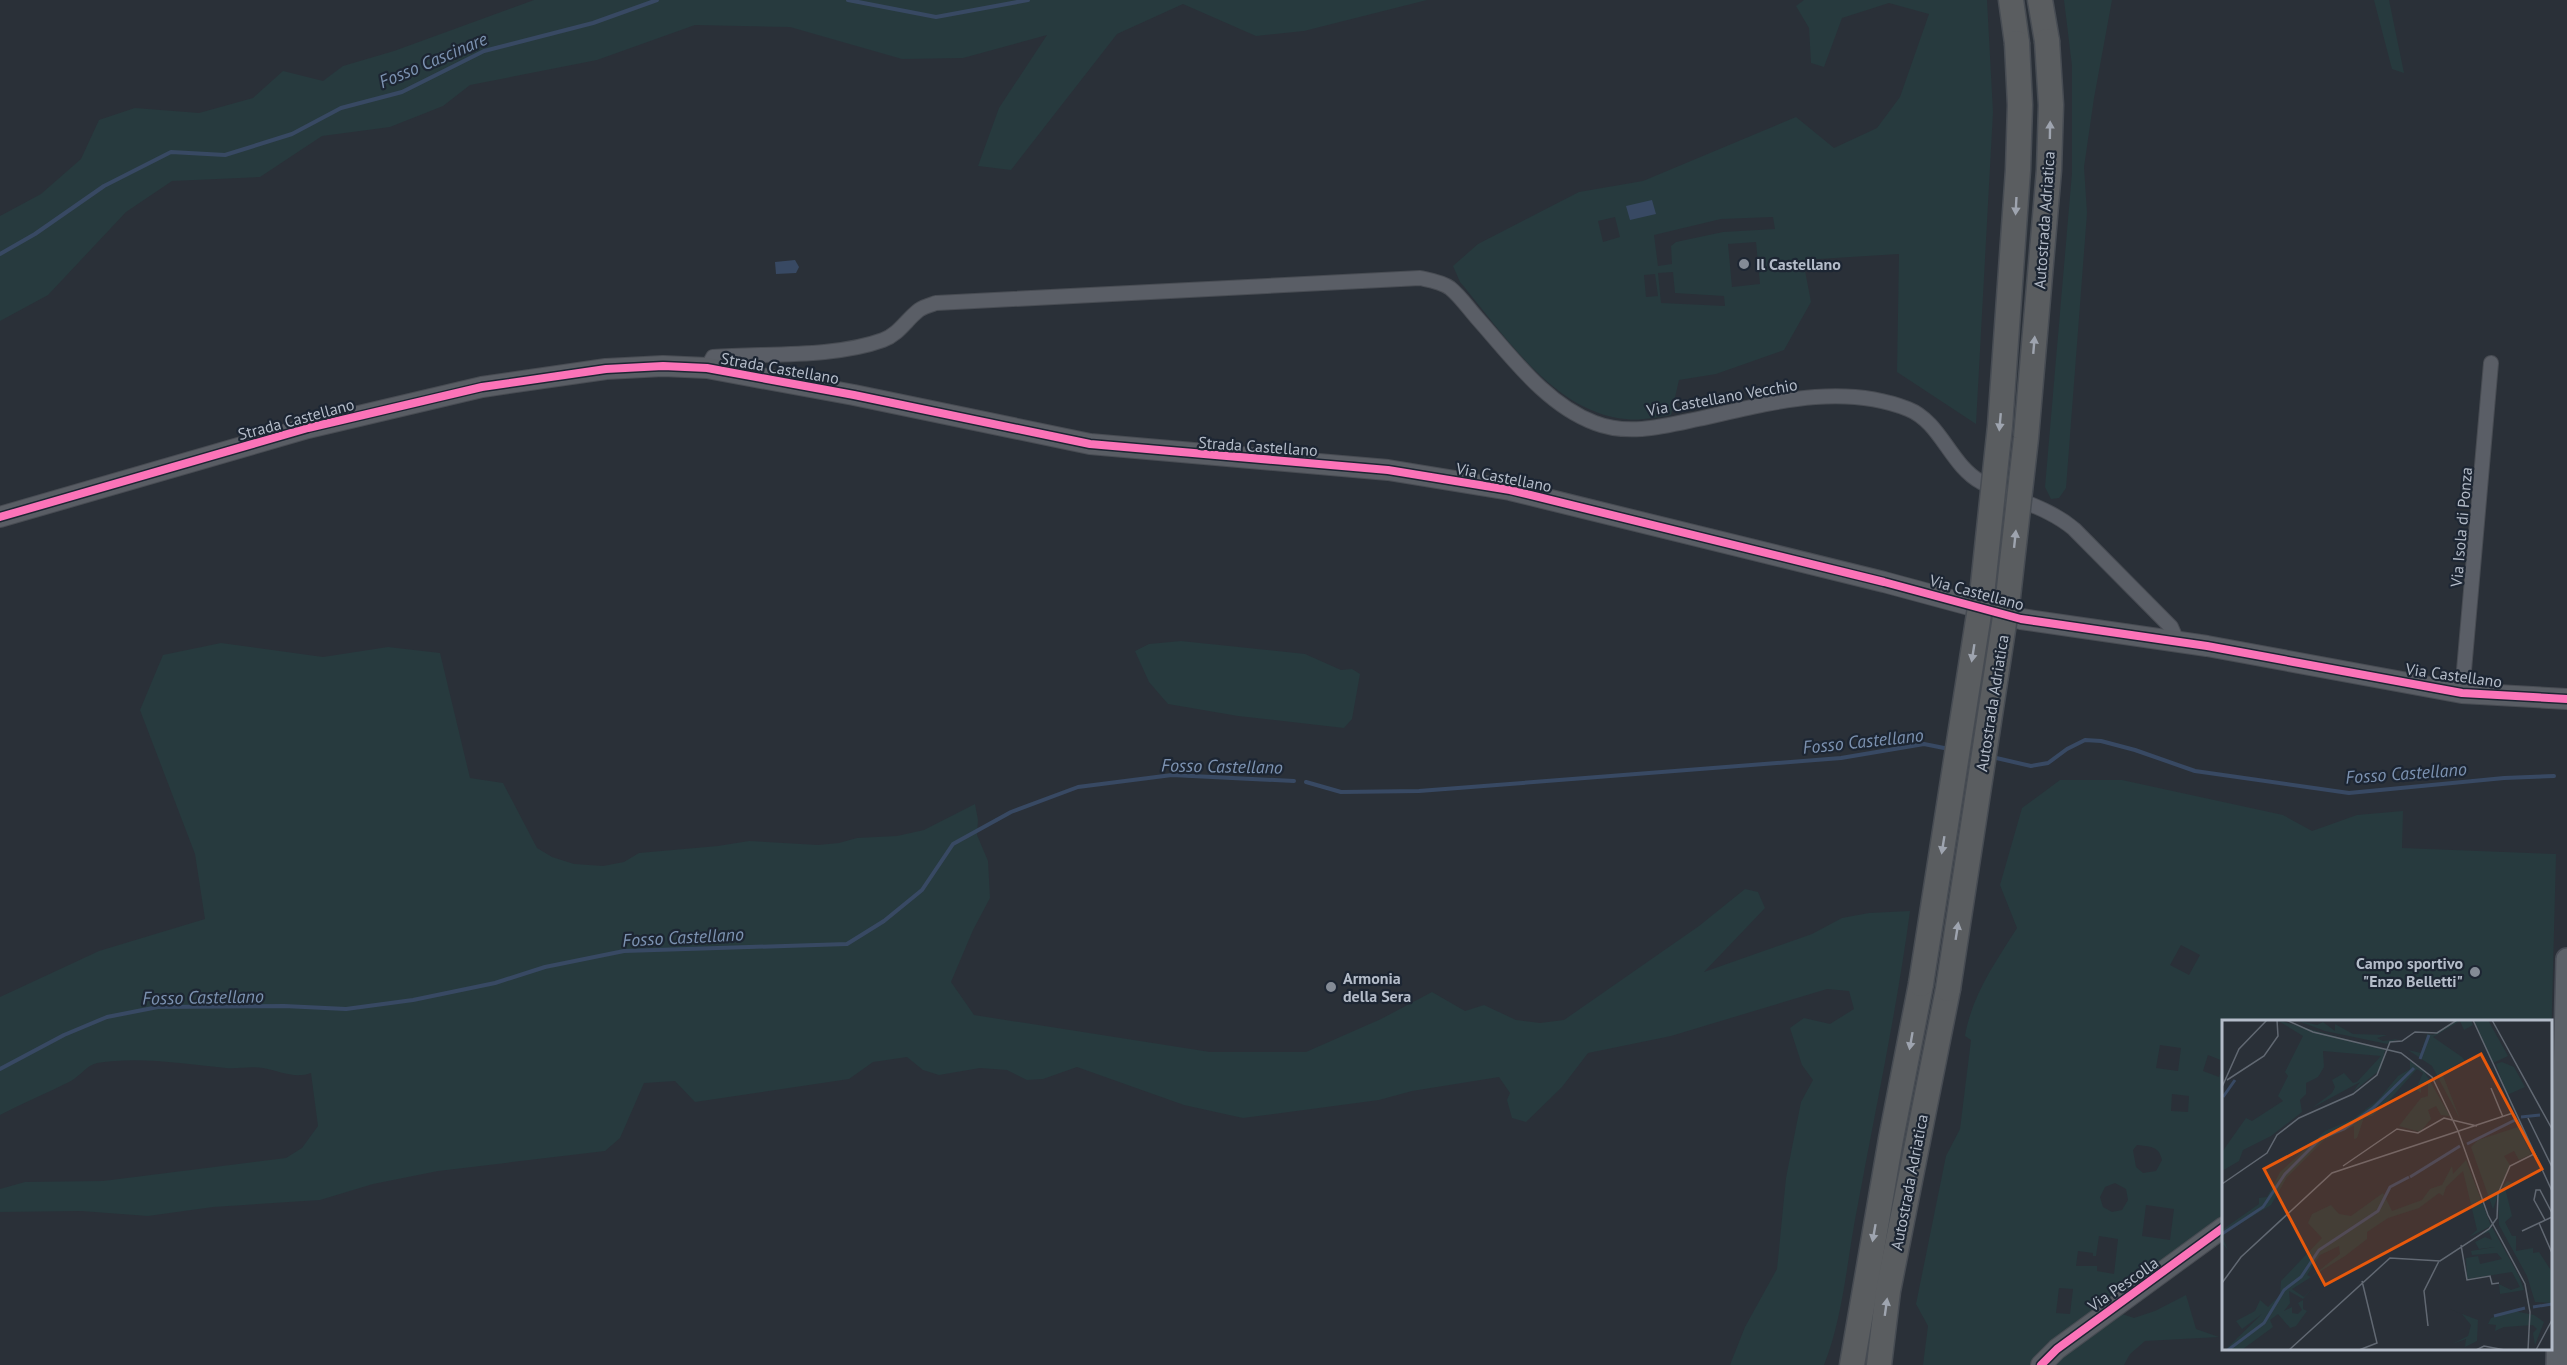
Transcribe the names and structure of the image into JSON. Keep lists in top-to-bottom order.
{
  "streets": {
    "highway": ["Autostrada Adriatica"],
    "street": [
      "Strada Castellano",
      "Via Castellano Vecchio",
      "Via Castellano",
      "Via Isola di Ponza",
      "Via Pescolla"
    ]
  },
  "crossings": [
    ["Strada Castellano", "Via Castellano Vecchio"],
    ["Strada Castellano", "Via Castellano"],
    ["Via Castellano Vecchio", "Via Castellano"],
    ["Via Castellano", "Via Isola di Ponza"]
  ],
  "water": ["Fosso Cascinare", "Fosso Castellano"],
  "places": ["Il Castellano", "Campo sportivo \"Enzo Belletti\"", "Armonia della Sera"]
}
